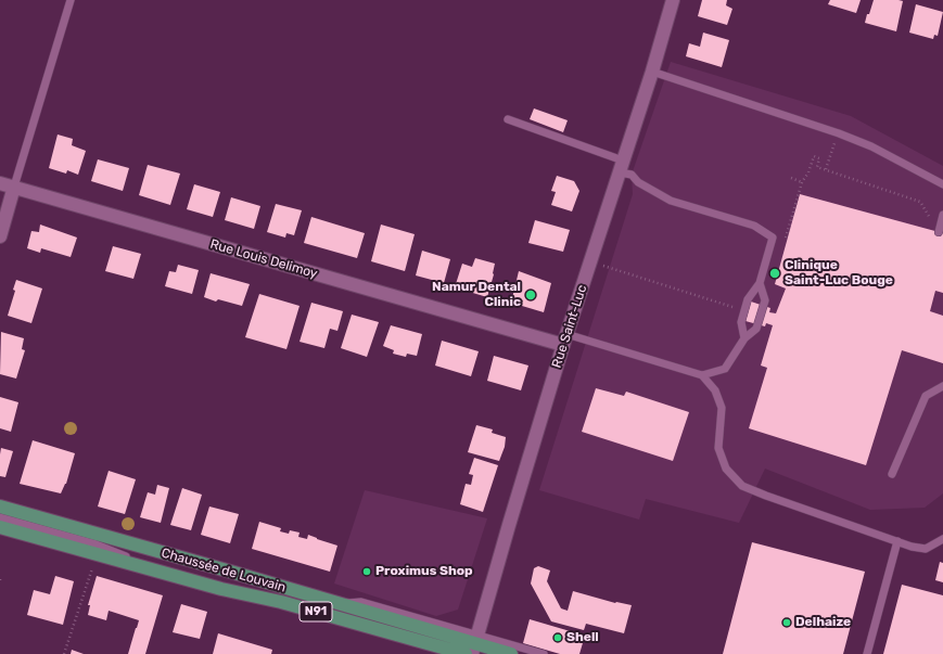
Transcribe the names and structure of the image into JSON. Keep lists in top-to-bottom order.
{
  "streets": {
    "main road": ["Chaussée de Louvain", "N91"],
    "street": ["Rue Louis Delimoy", "Rue Saint-Luc"]
  },
  "crossings": [
    ["Rue Louis Delimoy", "Rue Saint-Luc"],
    ["Rue Saint-Luc", "Chaussée de Louvain"]
  ],
  "places": [
    "Clinique Saint-Luc Bouge",
    "Namur Dental Clinic",
    "Proximus Shop",
    "Delhaize",
    "Shell"
  ]
}
